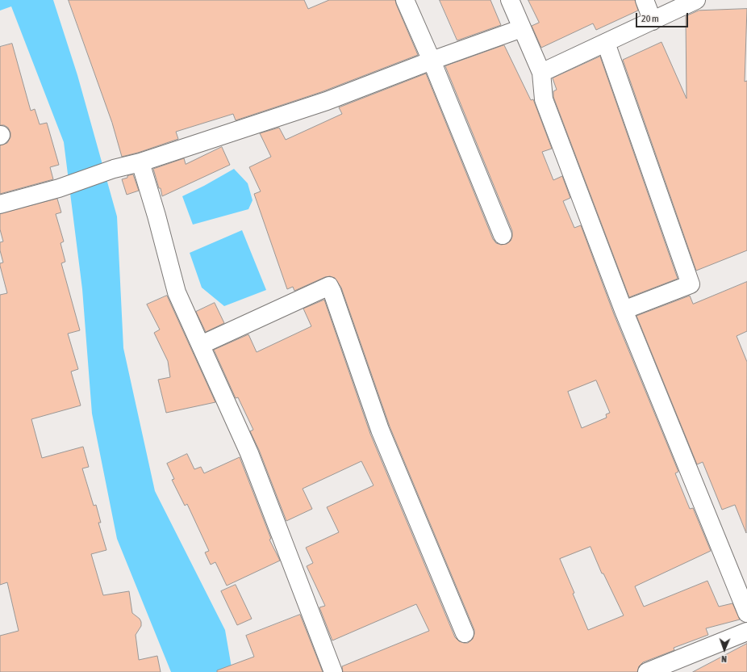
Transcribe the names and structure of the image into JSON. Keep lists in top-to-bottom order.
{
  "scale_bar": "20 m",
  "north": "bottom"
}
